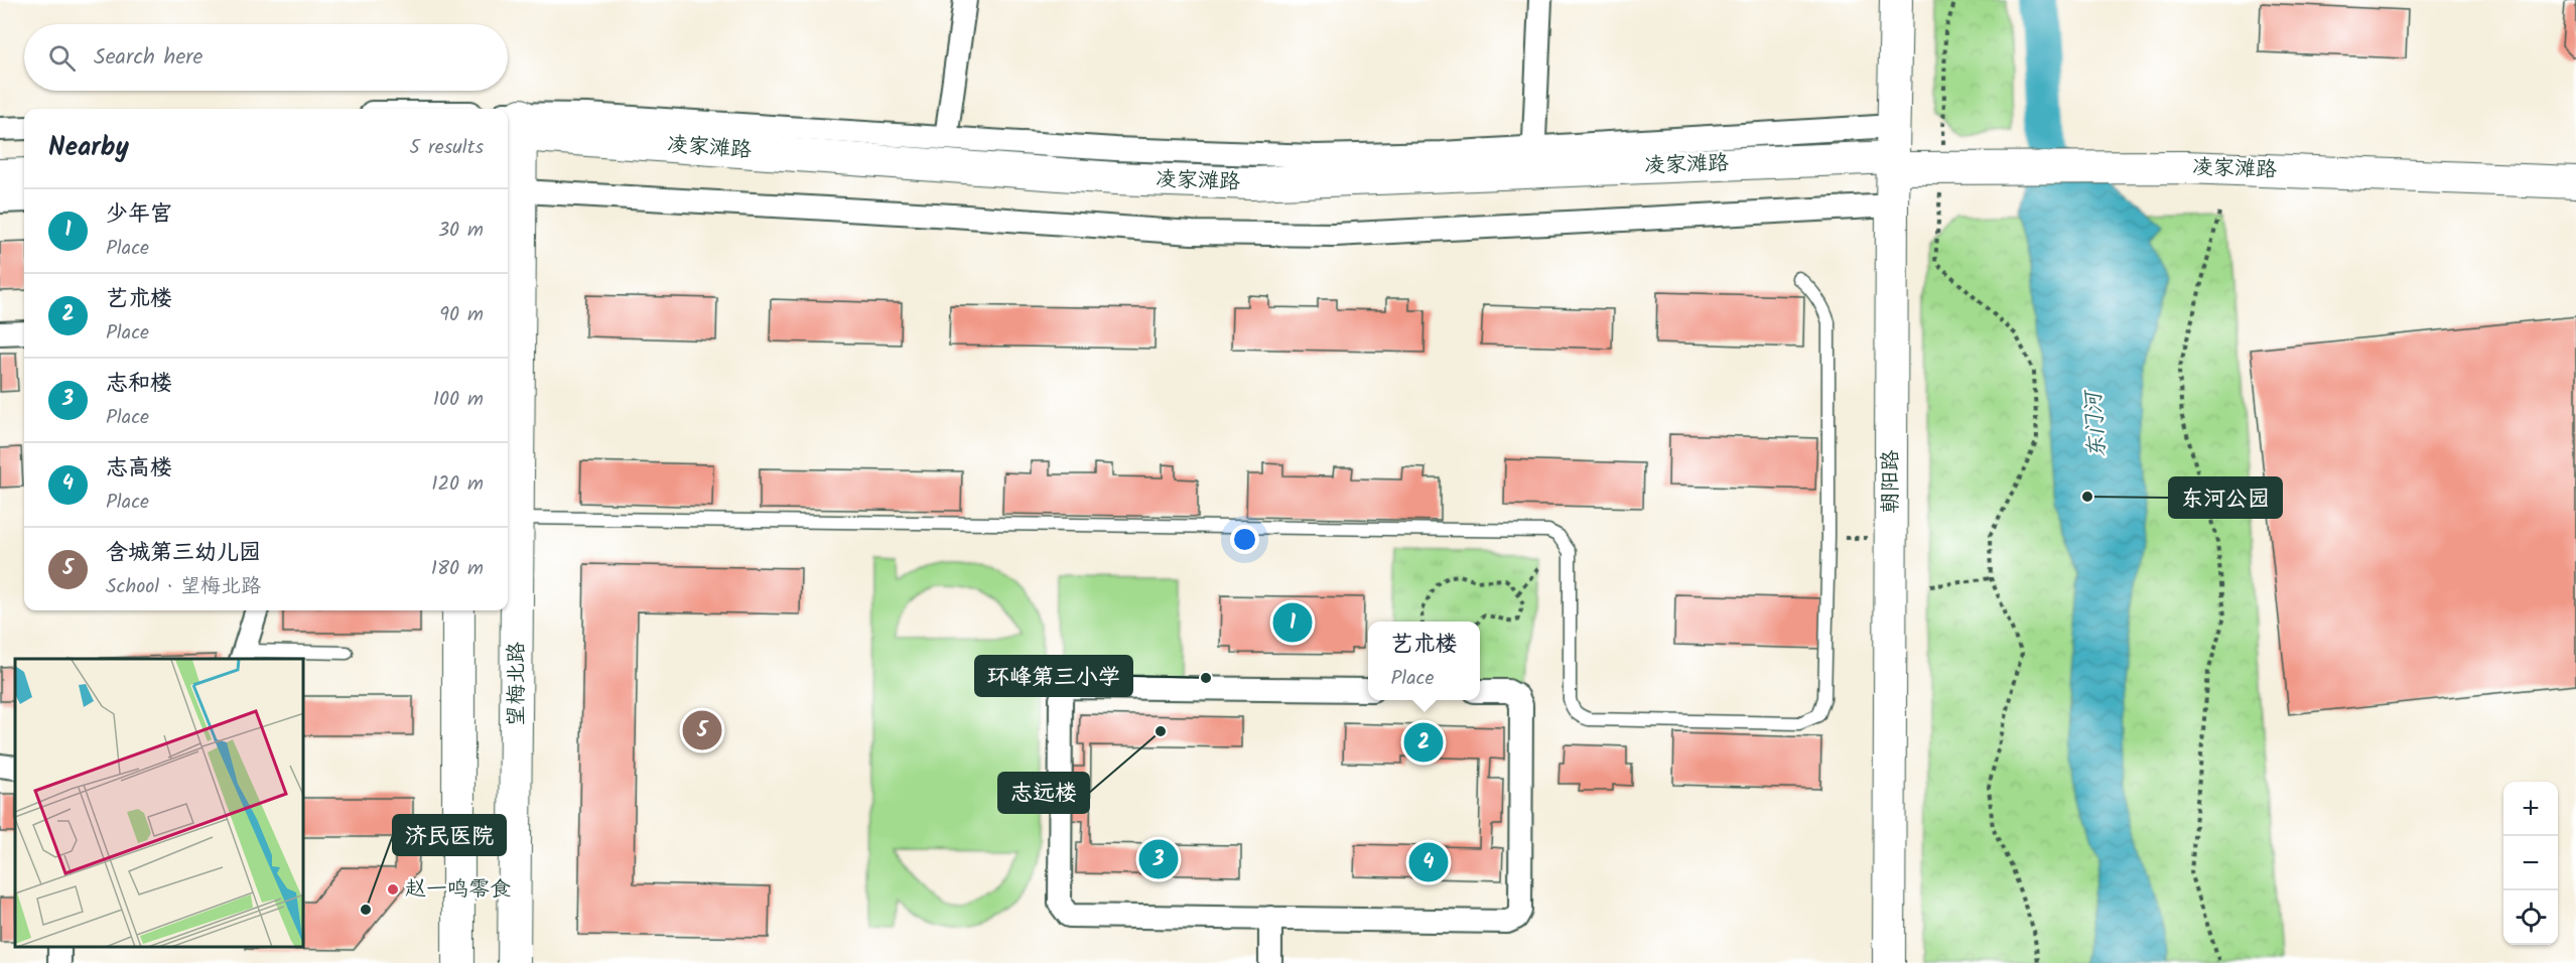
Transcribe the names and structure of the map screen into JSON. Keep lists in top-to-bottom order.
{
  "streets": {
    "main road": ["凌家滩路", "朝阳路", "望梅北路"]
  },
  "crossings": [
    ["凌家滩路", "朝阳路"],
    ["凌家滩路", "望梅北路"]
  ],
  "water": ["东门河"],
  "places": [
    "东河公园",
    "环峰第三小学",
    "志远楼",
    "赵一鸣零食",
    "济民医院"
  ],
  "page": {
    "search": "Search here",
    "heading": ["Nearby", "5 results"],
    "list": [
      {
        "mark": "1",
        "name": "少年宫",
        "note": "Place",
        "value": "30 m"
      },
      {
        "mark": "2",
        "name": "艺术楼",
        "note": "Place",
        "value": "90 m"
      },
      {
        "mark": "3",
        "name": "志和楼",
        "note": "Place",
        "value": "100 m"
      },
      {
        "mark": "4",
        "name": "志高楼",
        "note": "Place",
        "value": "120 m"
      },
      {
        "mark": "5",
        "name": "含城第三幼儿园",
        "note": "School · 望梅北路",
        "value": "180 m"
      }
    ],
    "pins": [
      "1",
      "5",
      "2",
      "3",
      "4"
    ],
    "popup": ["艺术楼", "Place"],
    "map_buttons": ["+", "−"]
  }
}
